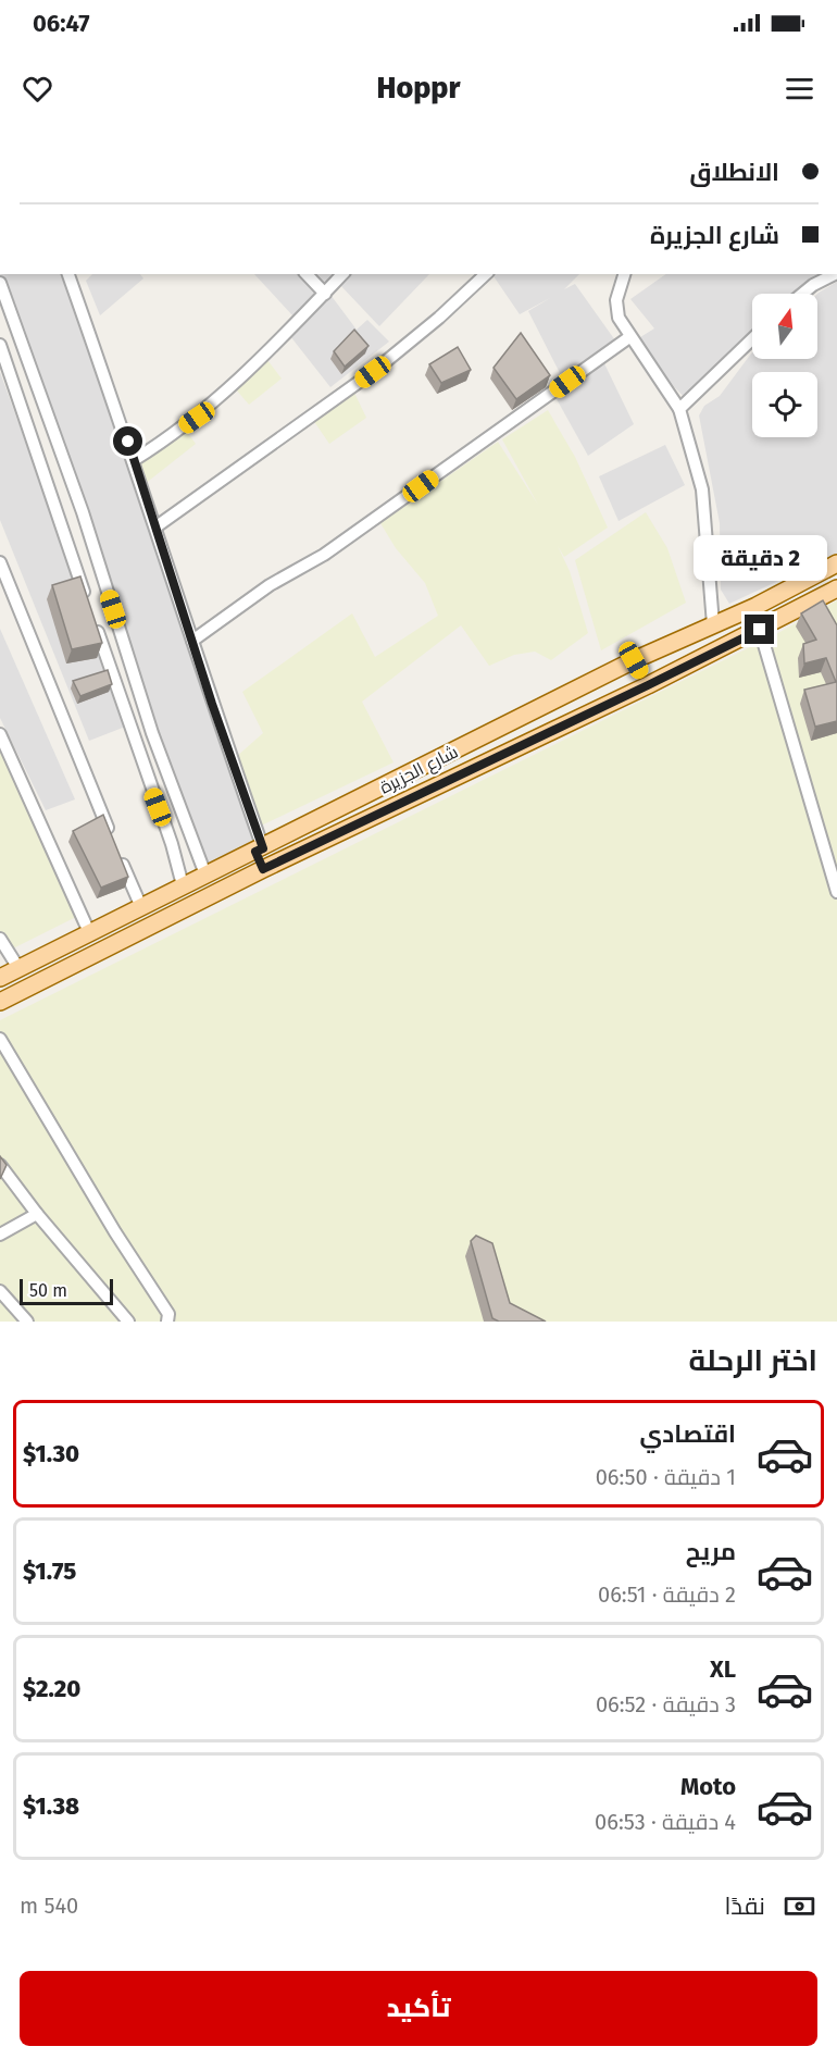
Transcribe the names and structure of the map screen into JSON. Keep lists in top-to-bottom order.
{
  "streets": {
    "main road": ["شارع الجزيرة"]
  },
  "scale_bar": "50 m",
  "north": "top",
  "page": {
    "status": "06:47",
    "header": "Hoppr",
    "banner": ["الانطلاق", "شارع الجزيرة"],
    "bubble": "2 دقيقة",
    "scale": "50 m",
    "heading": "اختر الرحلة",
    "list": [
      {
        "name": "اقتصادي",
        "note": "1 دقيقة · 06:50",
        "value": "$1.30"
      },
      {
        "name": "مريح",
        "note": "2 دقيقة · 06:51",
        "value": "$1.75"
      },
      {
        "name": "XL",
        "note": "3 دقيقة · 06:52",
        "value": "$2.20"
      },
      {
        "name": "Moto",
        "note": "4 دقيقة · 06:53",
        "value": "$1.38"
      }
    ],
    "pay": ["نقدًا", "540 m"],
    "buttons": "تأكيد"
  }
}
